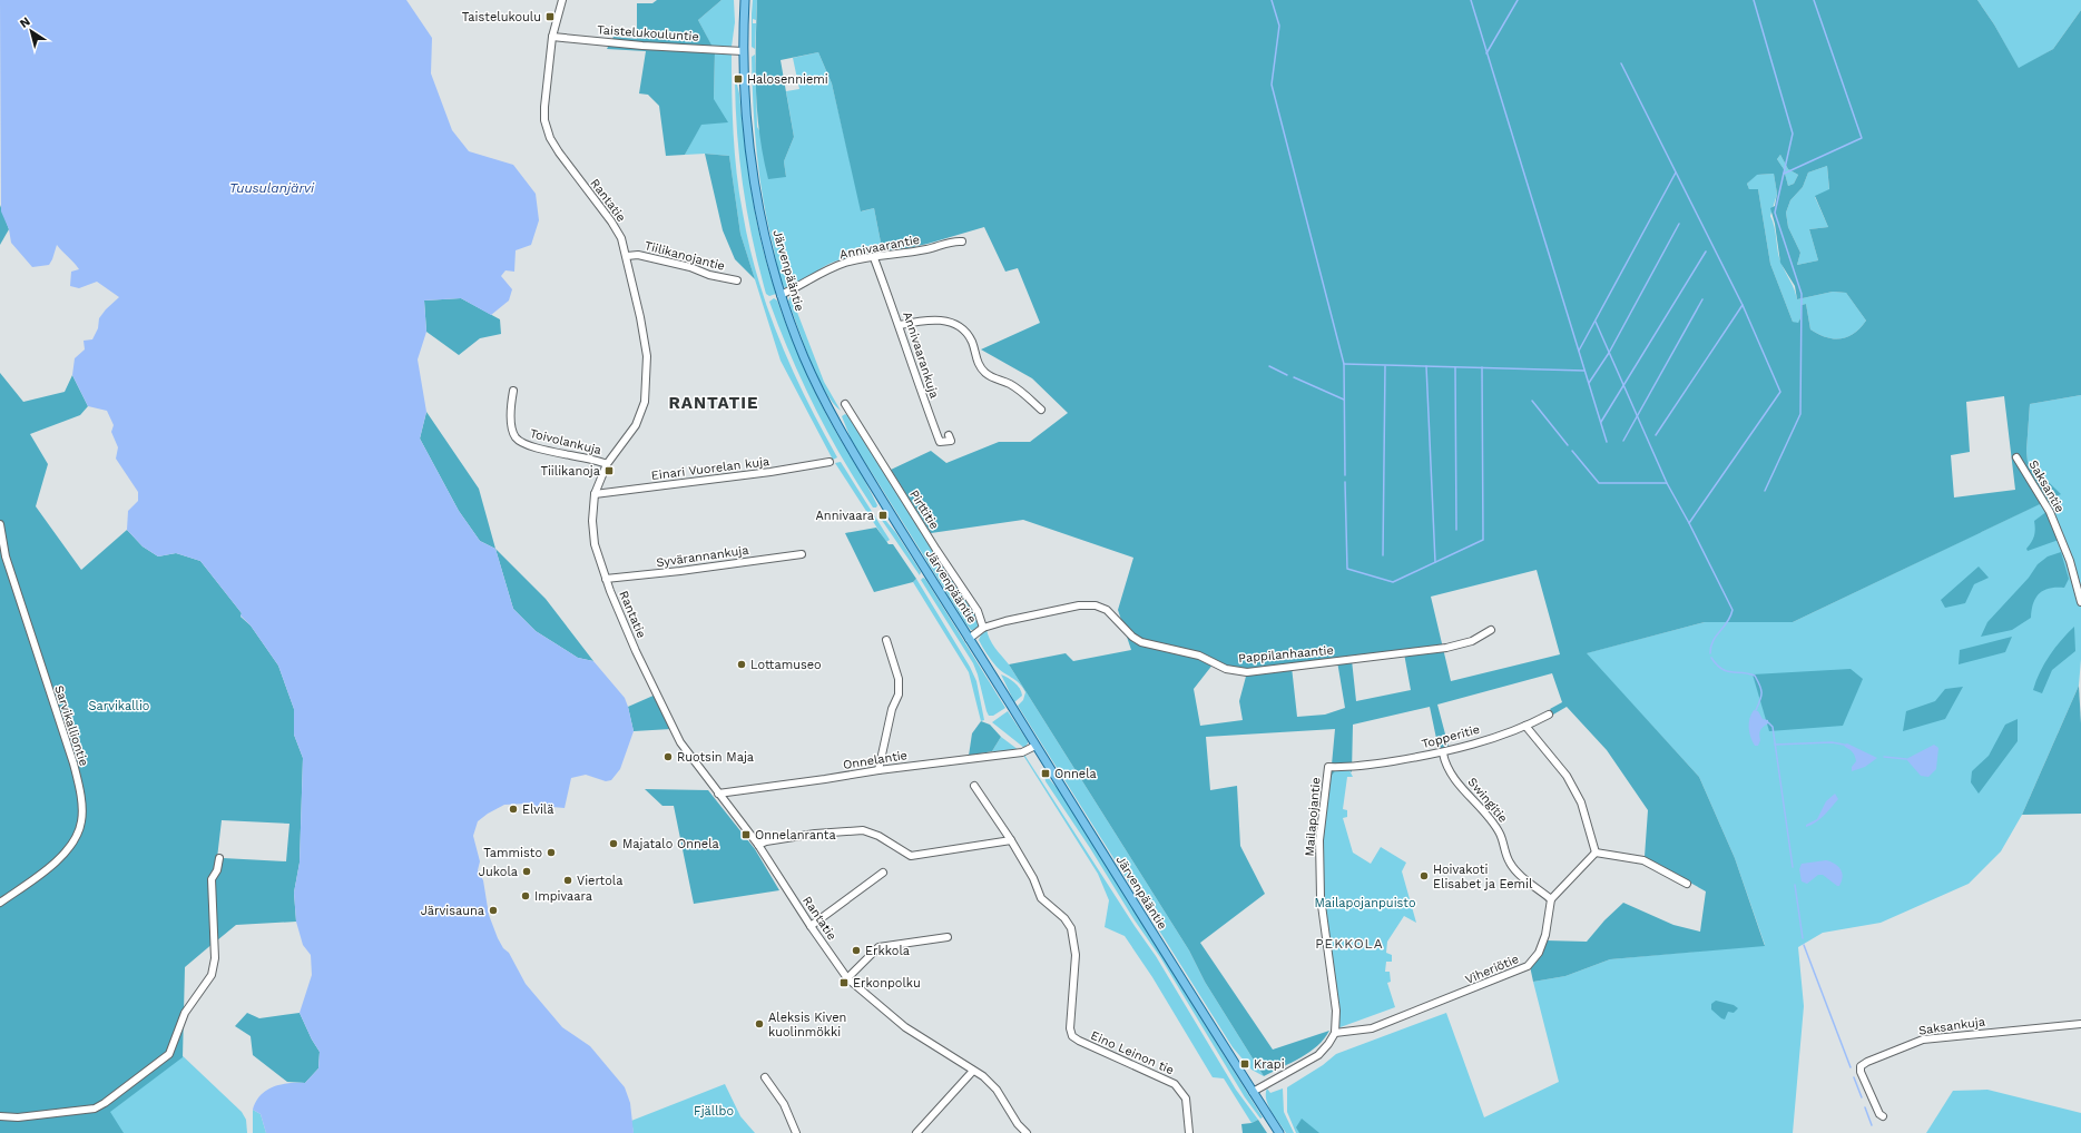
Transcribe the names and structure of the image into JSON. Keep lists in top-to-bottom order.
{
  "streets": {
    "main road": ["Järvenpääntie"],
    "street": [
      "Taistelukouluntie",
      "Rantatie",
      "Annivaarantie",
      "Tiilikanojantie",
      "Annivaarankuja",
      "Toivolankuja",
      "Einari Vuorelan kuja",
      "Saksantie",
      "Pirttitie",
      "Syvärannankuja",
      "Pappilanhaantie",
      "Sarvikalliontie",
      "Topperitie",
      "Onnelantie",
      "Swingitie",
      "Mailapojantie",
      "Viheriötie",
      "Saksankuja",
      "Eino Leinon tie"
    ]
  },
  "crossings": [
    ["Taistelukouluntie", "Rantatie"],
    ["Taistelukouluntie", "Järvenpääntie"],
    ["Rantatie", "Tiilikanojantie"],
    ["Rantatie", "Toivolankuja"],
    ["Rantatie", "Einari Vuorelan kuja"],
    ["Rantatie", "Syvärannankuja"],
    ["Rantatie", "Onnelantie"],
    ["Annivaarantie", "Järvenpääntie"],
    ["Annivaarantie", "Annivaarankuja"],
    ["Järvenpääntie", "Pappilanhaantie"],
    ["Järvenpääntie", "Onnelantie"],
    ["Pirttitie", "Pappilanhaantie"],
    ["Topperitie", "Swingitie"],
    ["Topperitie", "Mailapojantie"],
    ["Swingitie", "Viheriötie"],
    ["Mailapojantie", "Viheriötie"]
  ],
  "districts": ["RANTATIE", "PEKKOLA"],
  "water": ["Tuusulanjärvi"],
  "parks": ["Sarvikallio", "Mailapojanpuisto", "Fjällbo"],
  "places": {
    "transit": [
      "Taistelukoulu",
      "Halosenniemi",
      "Tiilikanoja",
      "Annivaara",
      "Onnela",
      "Onnelanranta",
      "Erkonpolku",
      "Krapi"
    ],
    "other": [
      "Lottamuseo",
      "Ruotsin Maja",
      "Elvilä",
      "Majatalo Onnela",
      "Tammisto",
      "Jukola",
      "Hoivakoti Elisabet ja Eemil",
      "Viertola",
      "Impivaara",
      "Järvisauna",
      "Erkkola",
      "Aleksis Kiven kuolinmökki"
    ]
  },
  "north": "top left"
}
